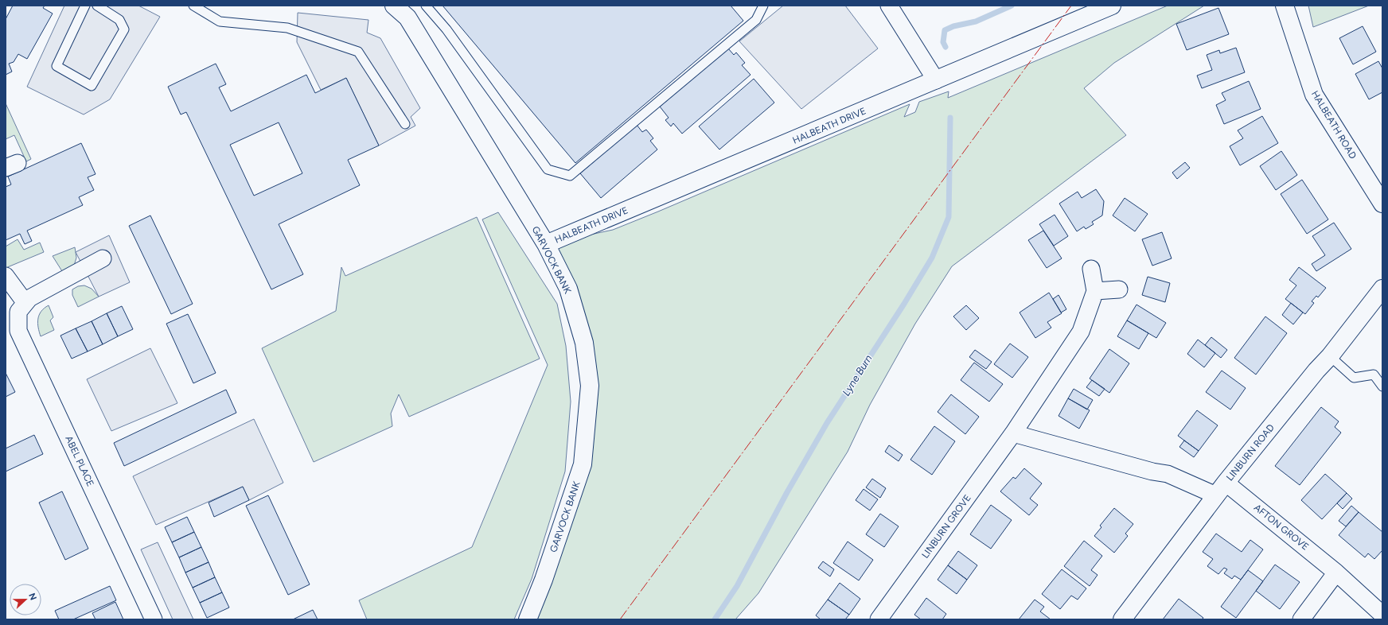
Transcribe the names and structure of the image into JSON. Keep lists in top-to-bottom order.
{
  "streets": {
    "street": [
      "HALBEATH ROAD",
      "HALBEATH DRIVE",
      "GARVOCK BANK",
      "LINBURN ROAD",
      "ABEL PLACE",
      "LINBURN GROVE",
      "AFTON GROVE"
    ]
  },
  "crossings": [
    ["HALBEATH DRIVE", "GARVOCK BANK"],
    ["LINBURN ROAD", "AFTON GROVE"]
  ],
  "water": ["Lyne Burn"],
  "north": "right"
}
